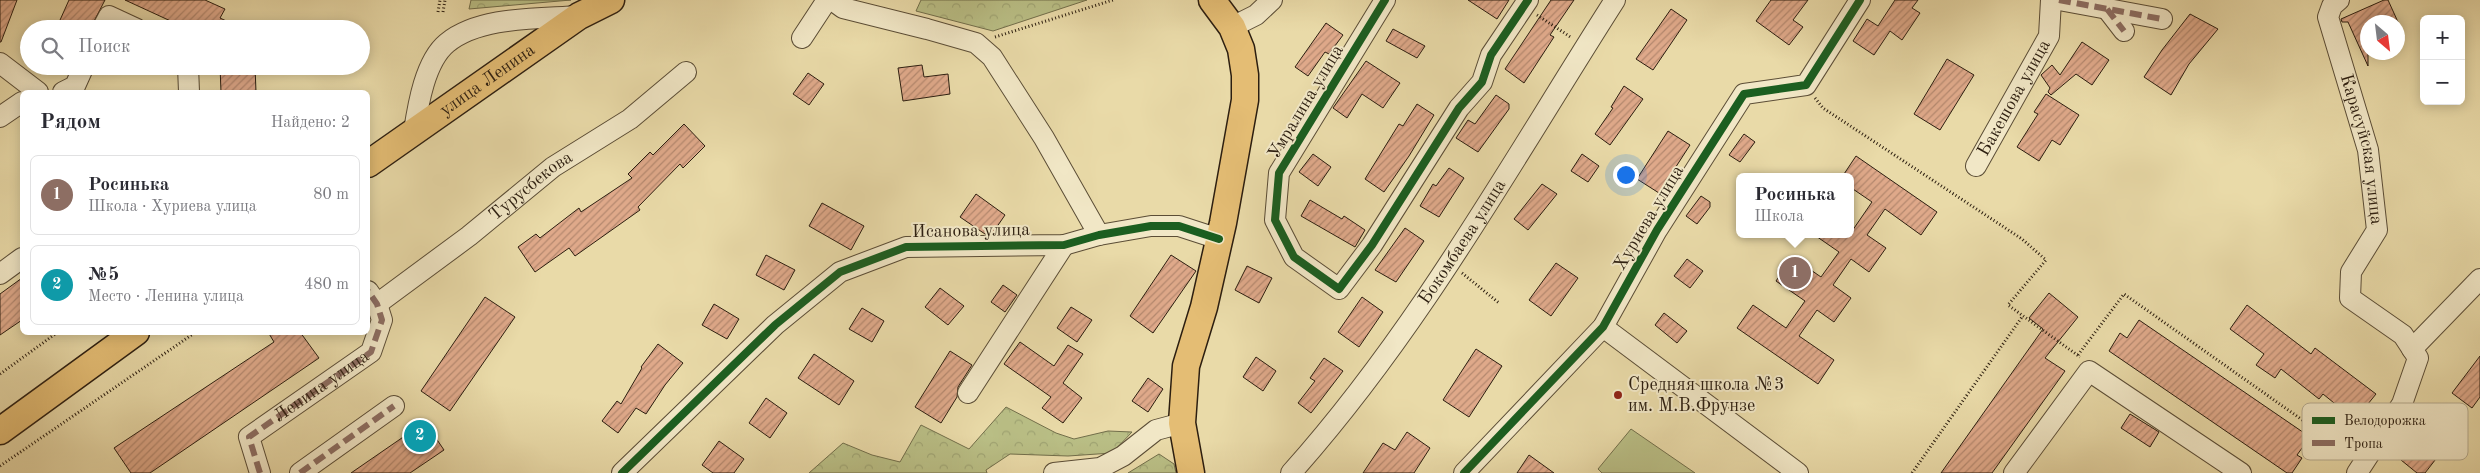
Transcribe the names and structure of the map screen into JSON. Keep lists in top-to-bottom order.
{
  "streets": {
    "main road": ["улица Ленина"],
    "street": [
      "Бакешова улица",
      "Умралина улица",
      "Карасуйская улица",
      "Турусбекова",
      "Хуриева улица",
      "Исанова улица",
      "Бокомбаева улица",
      "Ленина улица"
    ]
  },
  "crossings": [
    ["Турусбекова", "Ленина улица"]
  ],
  "places": ["Средняя школа №3 им. М.В.Фрунзе"],
  "legend": ["Велодорожка", "Тропа"],
  "north": "bottom right",
  "page": {
    "map_buttons": ["+", "−"],
    "search": "Поиск",
    "heading": ["Рядом", "Найдено: 2"],
    "list": [
      {
        "mark": "1",
        "name": "Росинька",
        "note": "Школа · Хуриева улица",
        "value": "80 m"
      },
      {
        "mark": "2",
        "name": "№5",
        "note": "Место · Ленина улица",
        "value": "480 m"
      }
    ],
    "popup": ["Росинька", "Школа"],
    "pins": ["1", "2"]
  }
}
